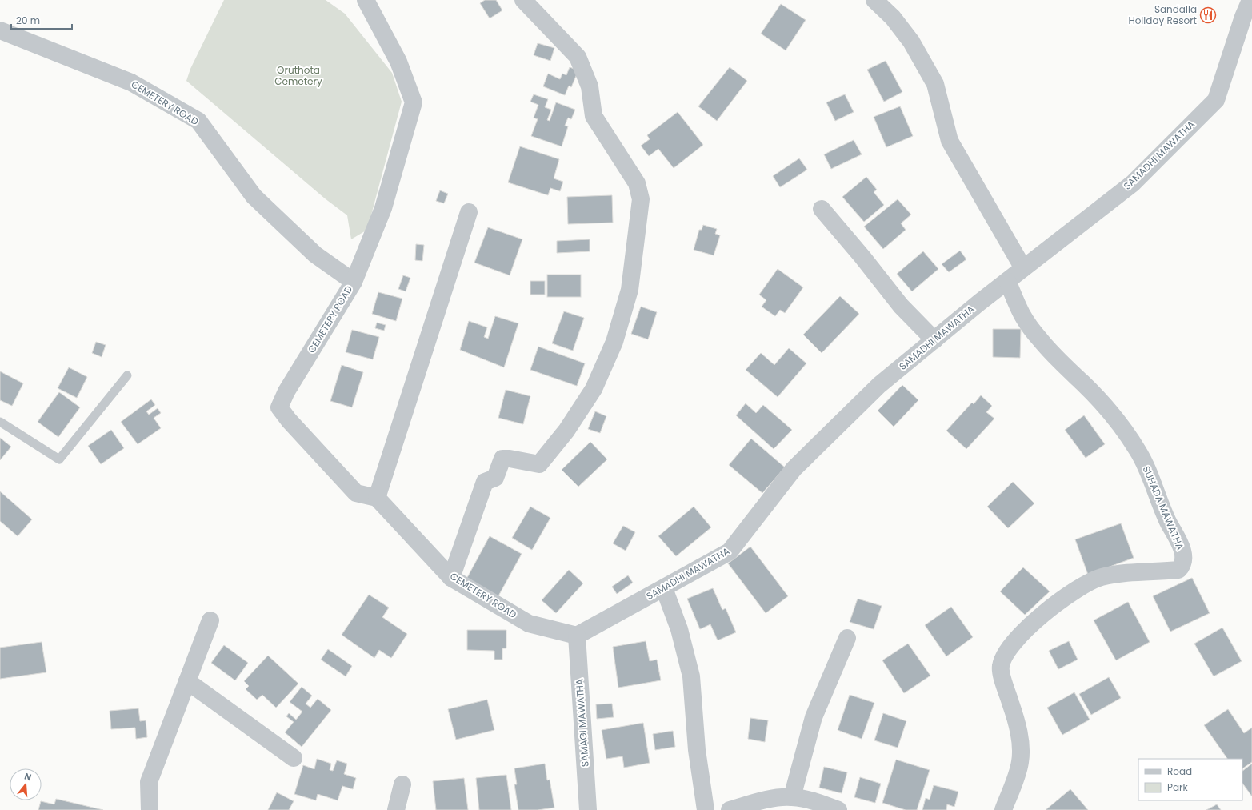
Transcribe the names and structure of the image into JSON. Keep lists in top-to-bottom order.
{
  "streets": {
    "street": [
      "CEMETERY ROAD",
      "SAMADHI MAWATHA",
      "SUHADA MAWATHA",
      "SAMAGI MAWATHA"
    ]
  },
  "crossings": [
    ["CEMETERY ROAD", "SAMADHI MAWATHA"],
    ["CEMETERY ROAD", "SAMAGI MAWATHA"],
    ["SAMADHI MAWATHA", "SUHADA MAWATHA"],
    ["SAMADHI MAWATHA", "SAMAGI MAWATHA"]
  ],
  "parks": ["Oruthota Cemetery"],
  "places": {
    "restaurant": ["Sandalla Holiday Resort"]
  },
  "legend": ["Road", "Park"],
  "scale_bar": "20 m",
  "north": "top"
}
